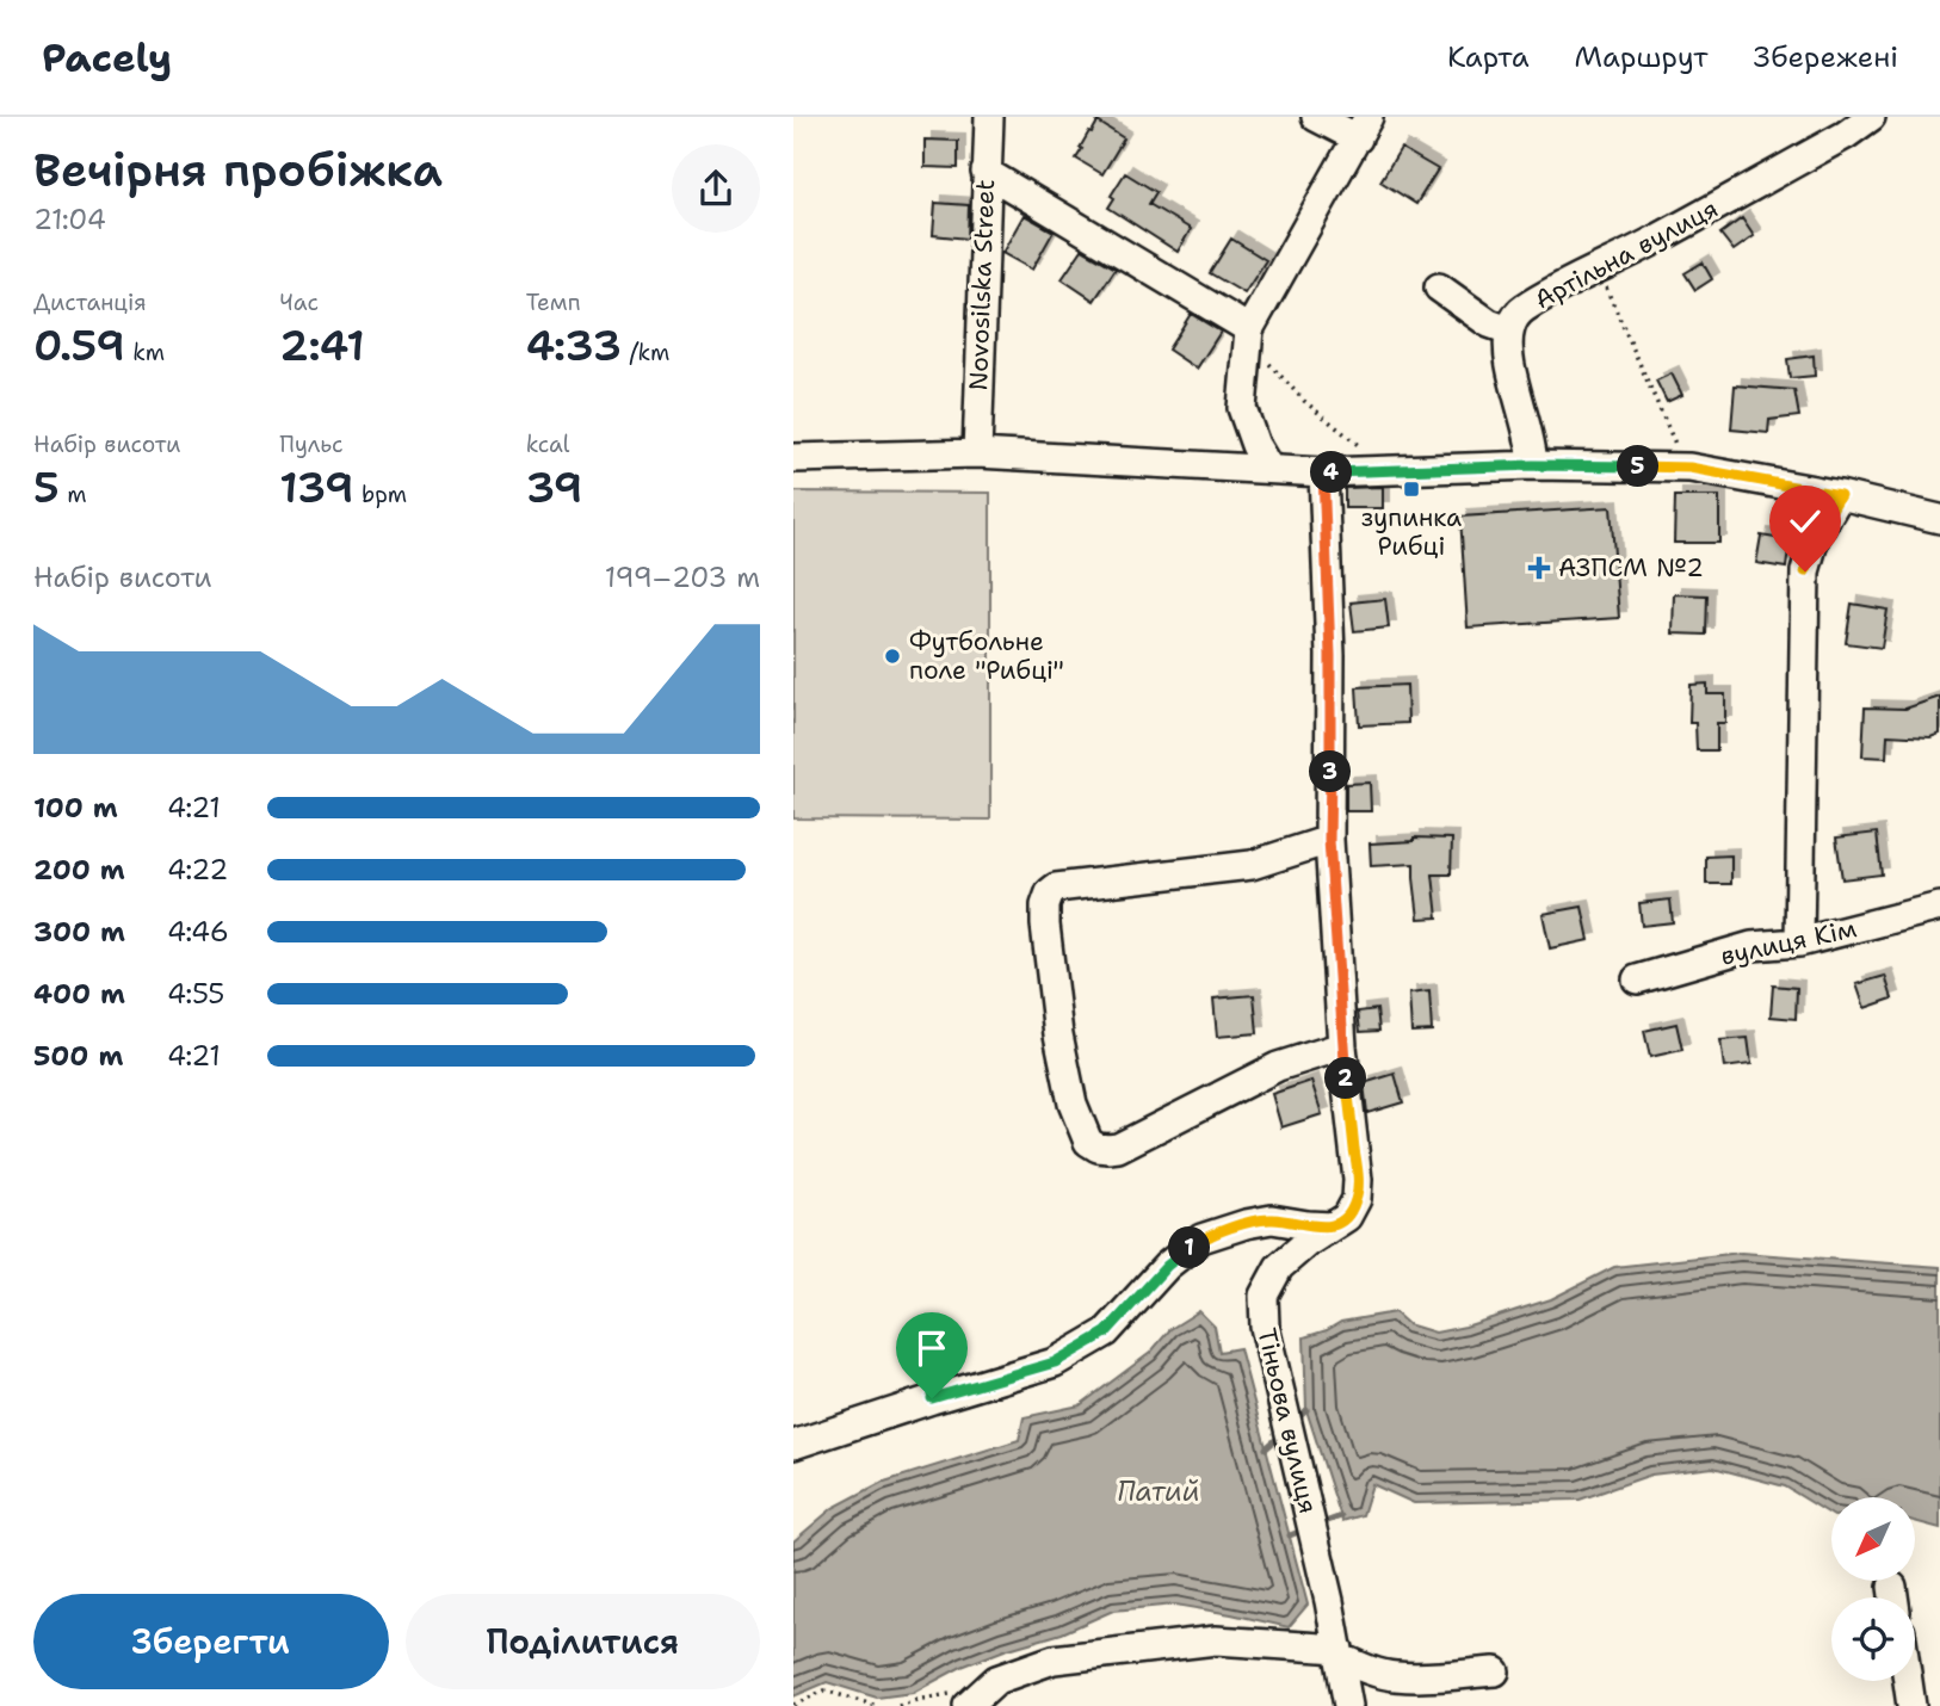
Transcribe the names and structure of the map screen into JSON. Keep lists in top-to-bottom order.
{
  "streets": {
    "street": [
      "Артільна вулиця",
      "Novosilska Street",
      "вулиця Кім",
      "Тіньова вулиця"
    ]
  },
  "water": ["Патий"],
  "places": {
    "transit": ["зупинка Рибці"],
    "health": ["АЗПСМ №2"],
    "other": ["Футбольне поле \"Рибці\""]
  },
  "north": "bottom left",
  "page": {
    "header": "Pacely",
    "nav": ["Карта", "Маршрут", "Збережені"],
    "heading": ["Вечірня пробіжка", "21:04"],
    "stats": [
      ["Дистанція", "0.59 km"],
      ["Час", "2:41"],
      ["Темп", "4:33 /km"],
      ["Набір висоти", "5 m"],
      ["Пульс", "139 bpm"],
      ["kcal", "39"]
    ],
    "pins": [
      "5",
      "4",
      "3",
      "2",
      "1"
    ],
    "chart": ["Набір висоти", "199–203 m"],
    "list": [
      {
        "name": "100 m",
        "note": "4:21"
      },
      {
        "name": "200 m",
        "note": "4:22"
      },
      {
        "name": "300 m",
        "note": "4:46"
      },
      {
        "name": "400 m",
        "note": "4:55"
      },
      {
        "name": "500 m",
        "note": "4:21"
      }
    ],
    "buttons": ["Зберегти", "Поділитися"]
  }
}
